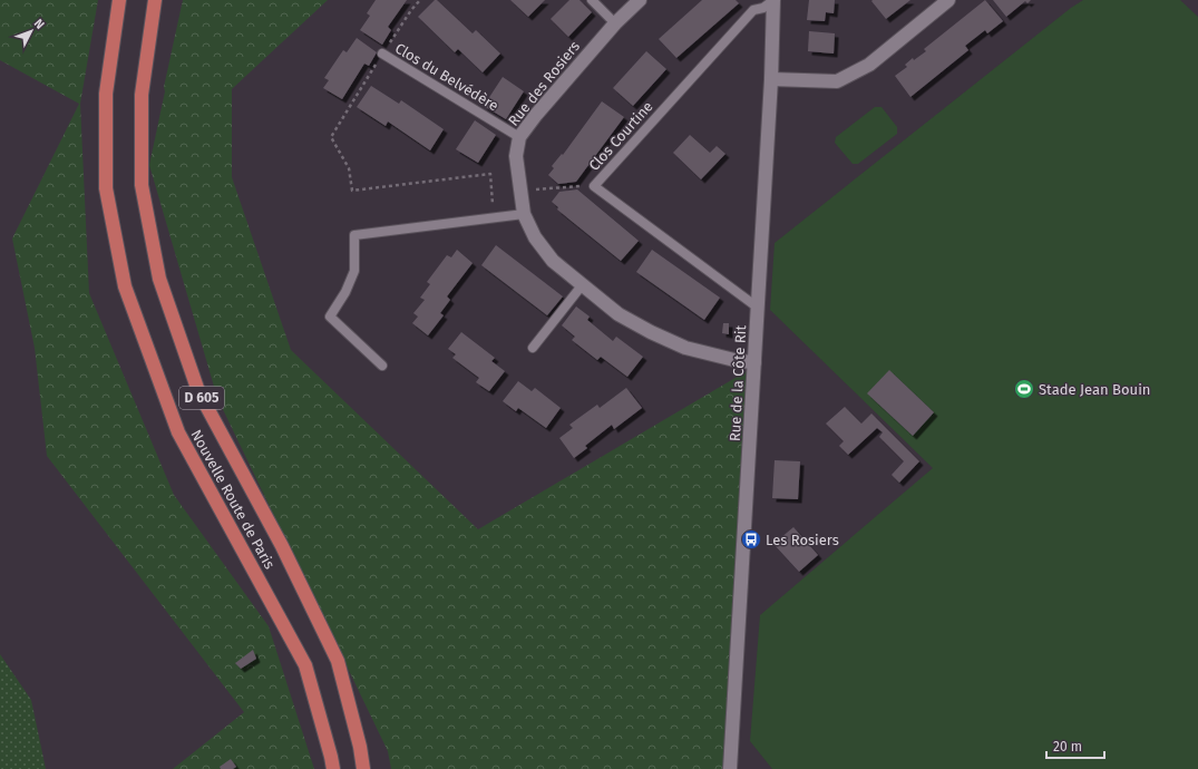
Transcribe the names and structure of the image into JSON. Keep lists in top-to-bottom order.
{
  "streets": {
    "main road": ["D 605", "Nouvelle Route de Paris"],
    "street": ["Rue des Rosiers", "Rue de la Côte Rit"],
    "lane": ["Clos du Belvédère", "Clos Courtine"]
  },
  "crossings": [
    ["Clos du Belvédère", "Rue des Rosiers"],
    ["Rue des Rosiers", "Rue de la Côte Rit"],
    ["Clos Courtine", "Rue de la Côte Rit"]
  ],
  "places": {
    "sports": ["Stade Jean Bouin"],
    "bus stop": ["Les Rosiers"]
  },
  "scale_bar": "20 m",
  "north": "top right"
}
